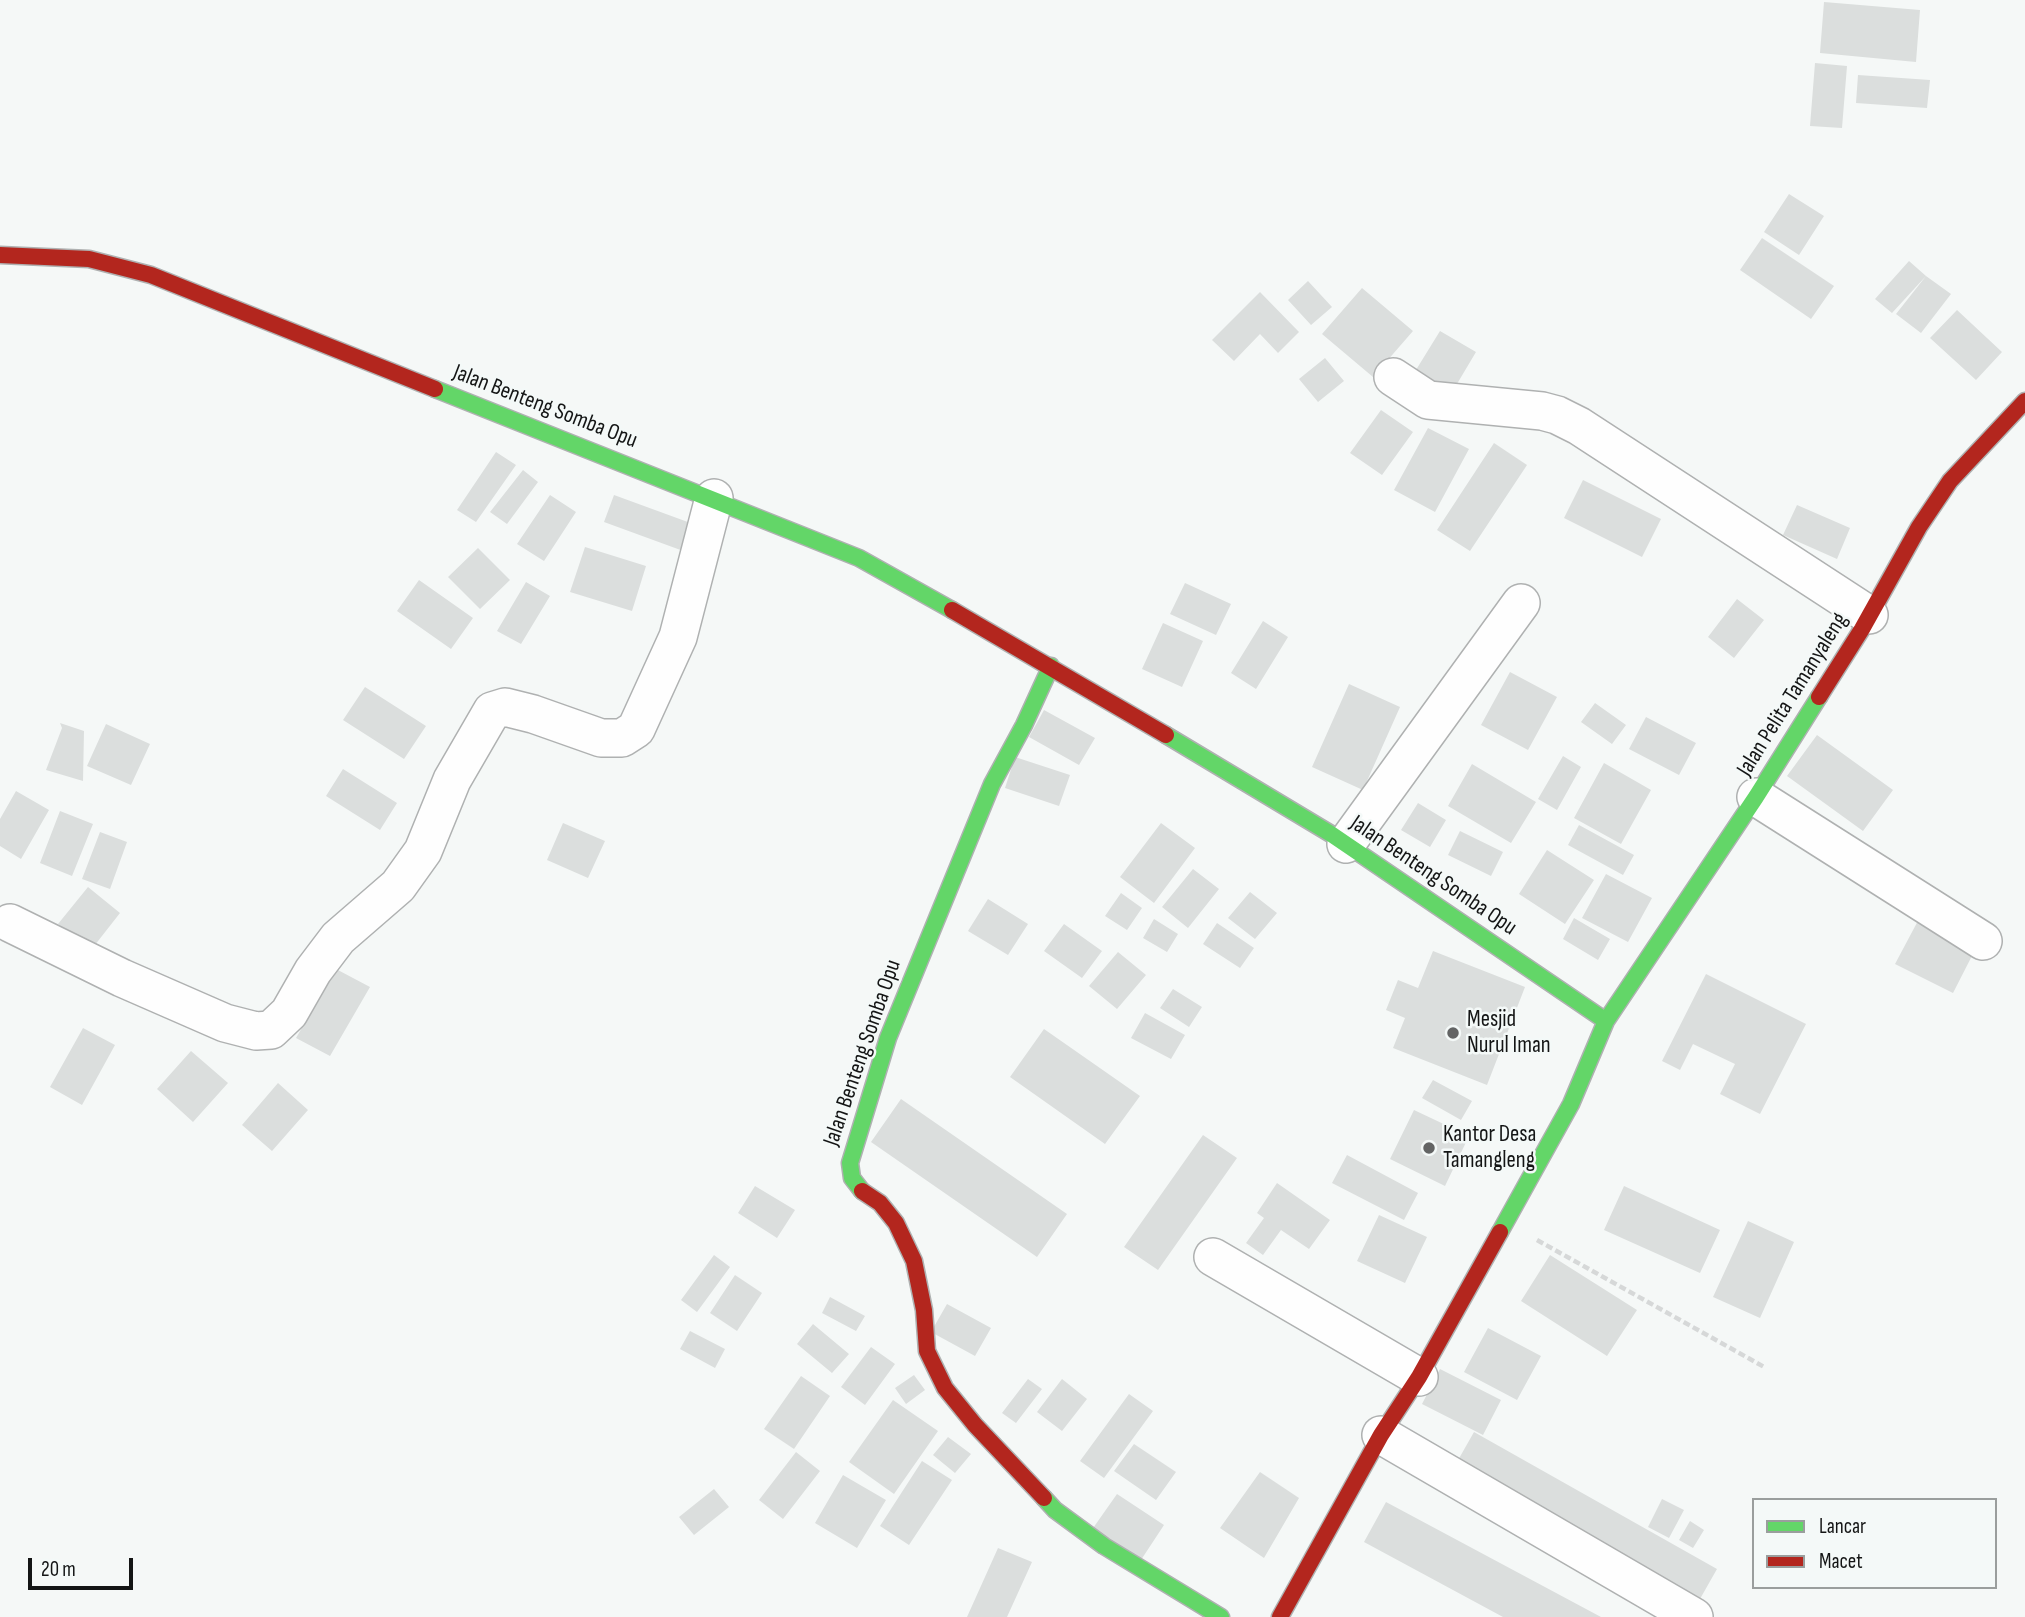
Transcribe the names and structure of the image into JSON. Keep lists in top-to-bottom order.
{
  "streets": {
    "street": ["Jalan Benteng Somba Opu", "Jalan Pelita Tamanyaleng"]
  },
  "crossings": [
    ["Jalan Benteng Somba Opu", "Jalan Pelita Tamanyaleng"]
  ],
  "places": ["Mesjid Nurul Iman", "Kantor Desa Tamangleng"],
  "legend": ["Lancar", "Macet"],
  "scale_bar": "20 m"
}
